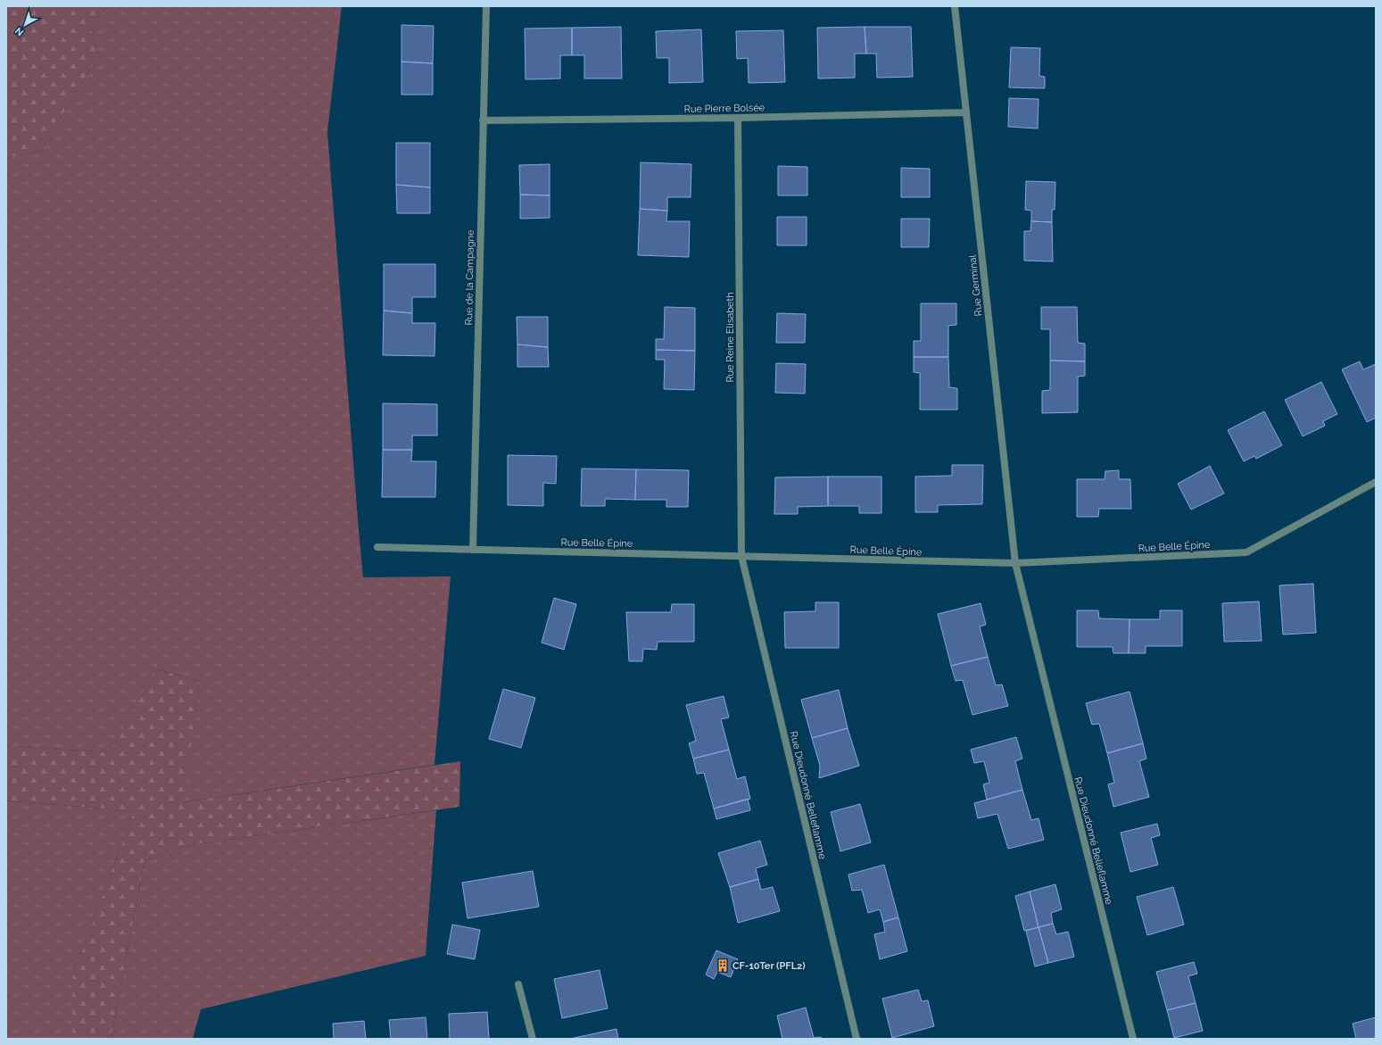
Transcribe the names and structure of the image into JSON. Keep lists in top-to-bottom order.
{
  "streets": {
    "street": [
      "Rue Pierre Bolsée",
      "Rue de la Campagne",
      "Rue Germinal",
      "Rue Reine Elisabeth",
      "Rue Belle Épine",
      "Rue Dieudonné Belleflamme"
    ]
  },
  "crossings": [
    ["Rue Pierre Bolsée", "Rue de la Campagne"],
    ["Rue Pierre Bolsée", "Rue Germinal"],
    ["Rue Pierre Bolsée", "Rue Reine Elisabeth"],
    ["Rue de la Campagne", "Rue Belle Épine"],
    ["Rue Germinal", "Rue Belle Épine"],
    ["Rue Germinal", "Rue Dieudonné Belleflamme"],
    ["Rue Reine Elisabeth", "Rue Belle Épine"],
    ["Rue Reine Elisabeth", "Rue Dieudonné Belleflamme"],
    ["Rue Belle Épine", "Rue Dieudonné Belleflamme"]
  ],
  "places": {
    "building": ["CF-10Ter (PFL2)"]
  },
  "north": "bottom left"
}
